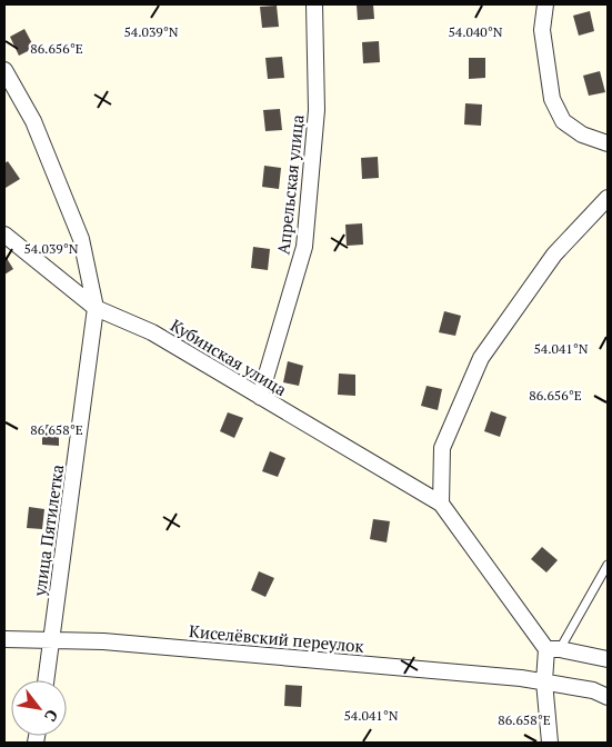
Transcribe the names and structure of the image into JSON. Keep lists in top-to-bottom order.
{
  "streets": {
    "street": [
      "Апрельская улица",
      "Кубинская улица",
      "улица Пятилетка",
      "Киселёвский переулок"
    ]
  },
  "crossings": [
    ["Апрельская улица", "Кубинская улица"],
    ["Кубинская улица", "улица Пятилетка"],
    ["улица Пятилетка", "Киселёвский переулок"]
  ],
  "north": "bottom right",
  "coordinates": [
    "54.040°N",
    "54.039°N",
    "86.656°E",
    "54.041°N",
    "86.658°E"
  ]
}
